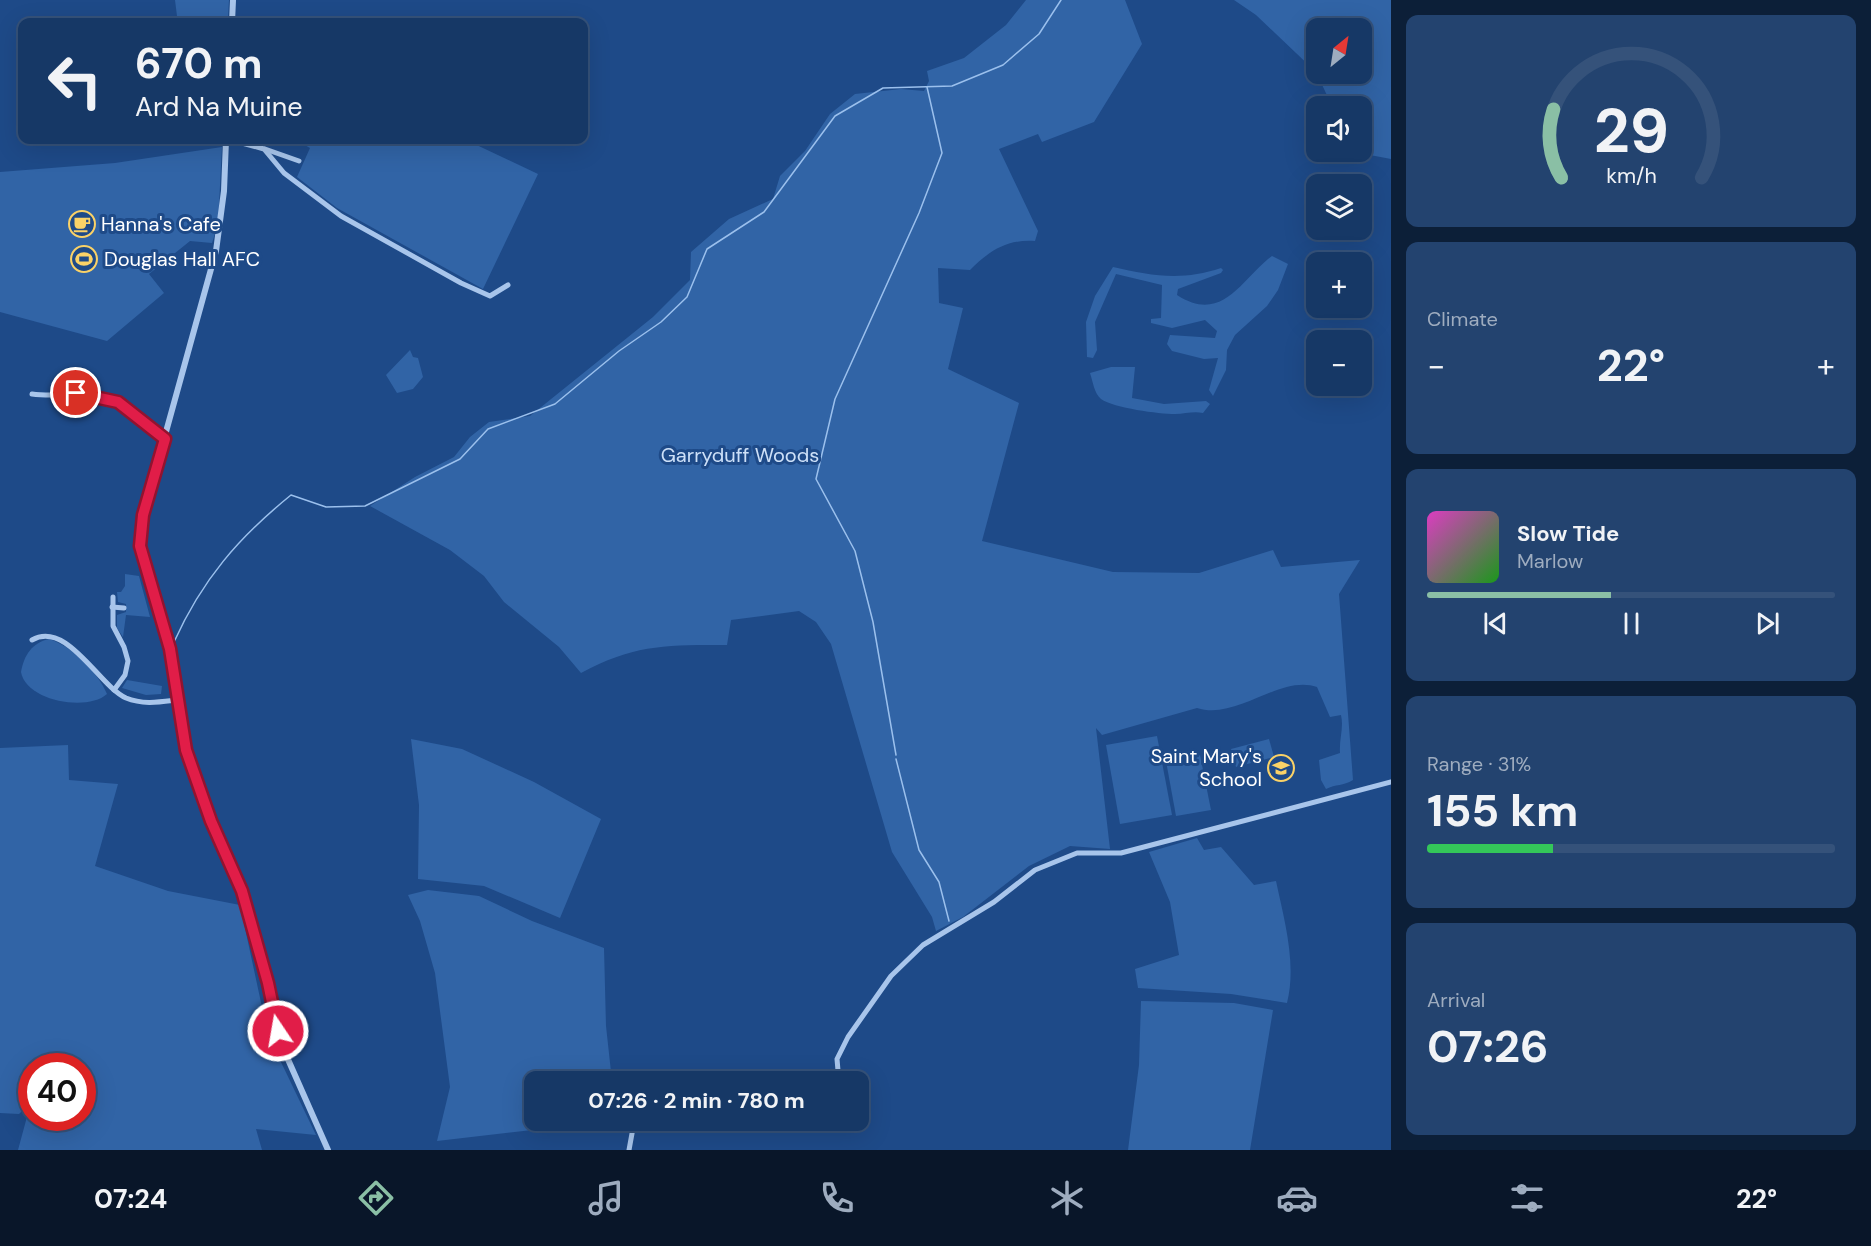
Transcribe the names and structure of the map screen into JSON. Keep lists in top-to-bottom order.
{
  "parks": ["Garryduff Woods"],
  "places": {
    "cafe": ["Hanna's Cafe"],
    "sports": ["Douglas Hall AFC"],
    "school or university": ["Saint Mary's School"]
  },
  "north": "top right",
  "page": {
    "map_buttons": ["+", "−"],
    "turn": ["670 m", "Ard Na Muine"],
    "tile": [
      "Climate",
      ["Range · 31%", "155 km"],
      ["Arrival", "07:26"]
    ],
    "heat": ["−", "22°", "+"],
    "song": ["Slow Tide", "Marlow"],
    "limit": "40",
    "trip": "07:26 · 2 min · 780 m",
    "tabs": ["07:24", "22°"],
    "gauge": ["29", "km/h"]
  }
}
